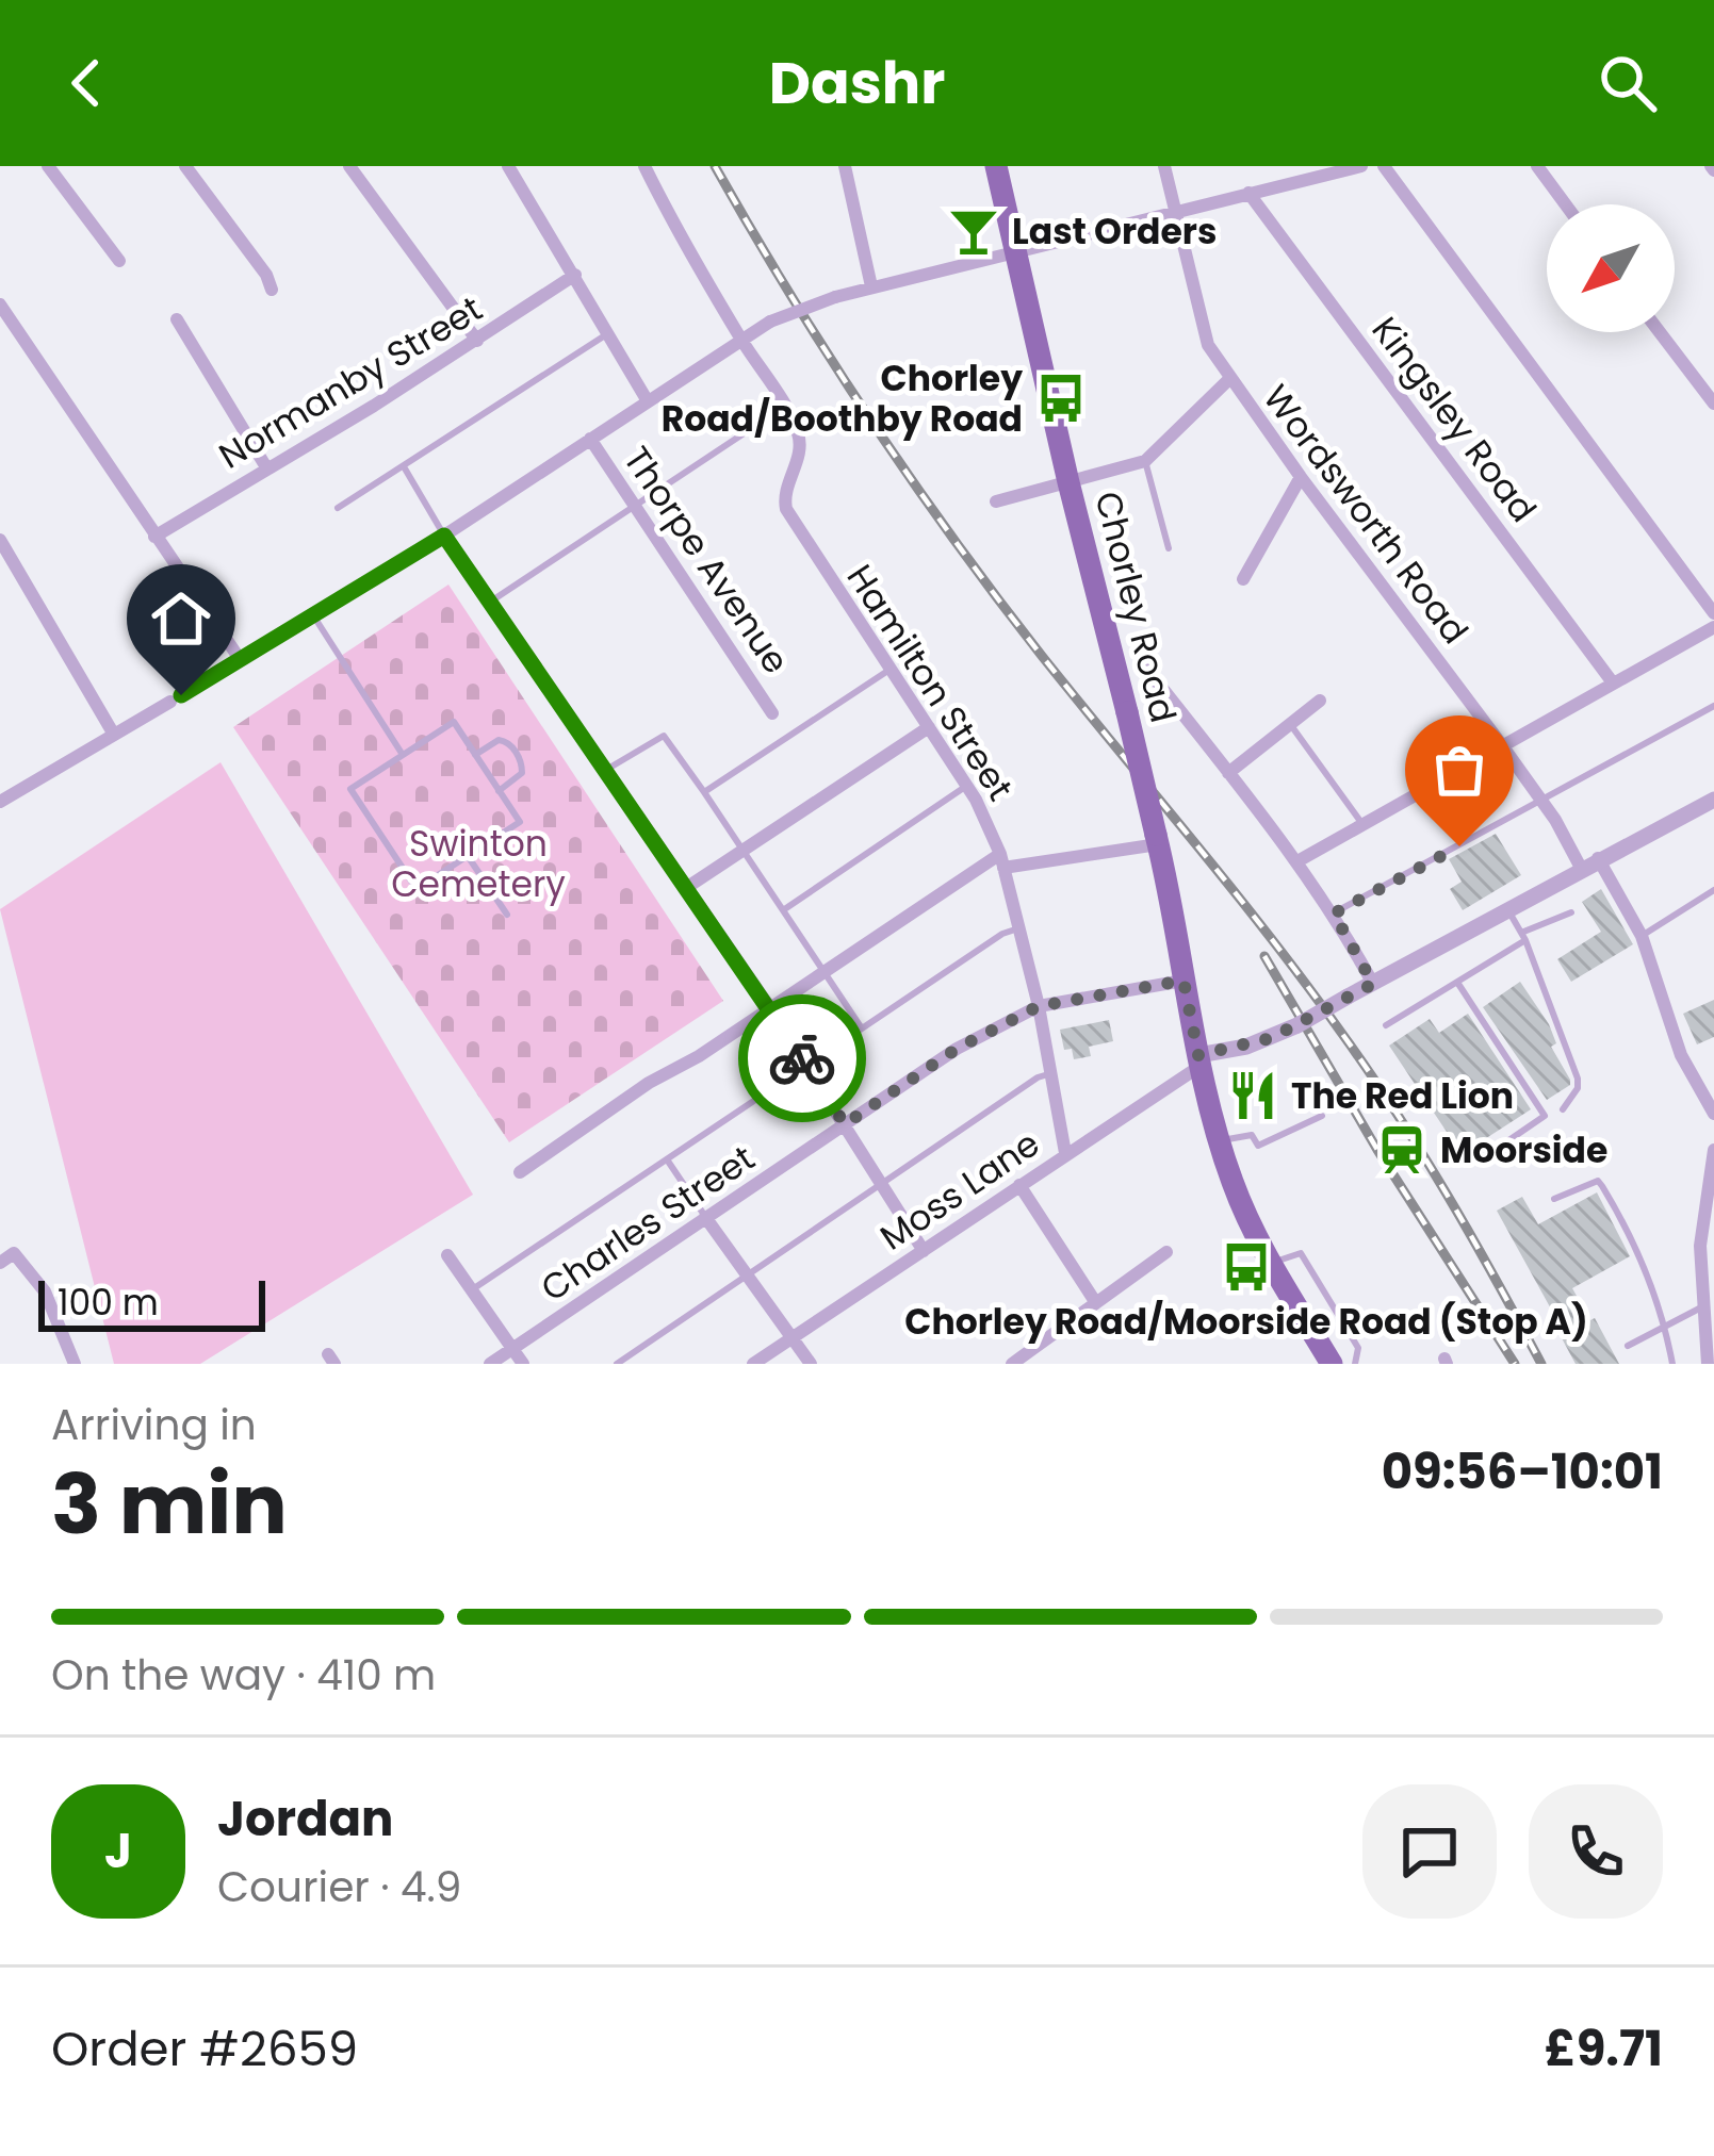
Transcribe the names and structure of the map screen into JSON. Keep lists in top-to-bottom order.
{
  "streets": {
    "main road": ["Chorley Road"],
    "street": [
      "Normanby Street",
      "Kingsley Road",
      "Wordsworth Road",
      "Thorpe Avenue",
      "Hamilton Street",
      "Moss Lane",
      "Charles Street"
    ]
  },
  "crossings": [
    ["Chorley Road", "Moss Lane"],
    ["Chorley Road", "Charles Street"],
    ["Hamilton Street", "Moss Lane"],
    ["Hamilton Street", "Charles Street"]
  ],
  "parks": ["Swinton Cemetery"],
  "places": {
    "bar": ["Last Orders"],
    "bus stop": ["Chorley Road/Boothby Road", "Chorley Road/Moorside Road (Stop A)"],
    "restaurant": ["The Red Lion"],
    "station": ["Moorside"]
  },
  "scale_bar": "100 m",
  "north": "bottom left",
  "page": {
    "header": "Dashr",
    "scale": "100 m",
    "heading": ["3 min", "Arriving in", "09:56–10:01"],
    "panel": [
      "Jordan",
      "Courier · 4.9",
      "Order #2659",
      "£9.71"
    ],
    "bar": "On the way · 410 m",
    "round": "J"
  }
}
